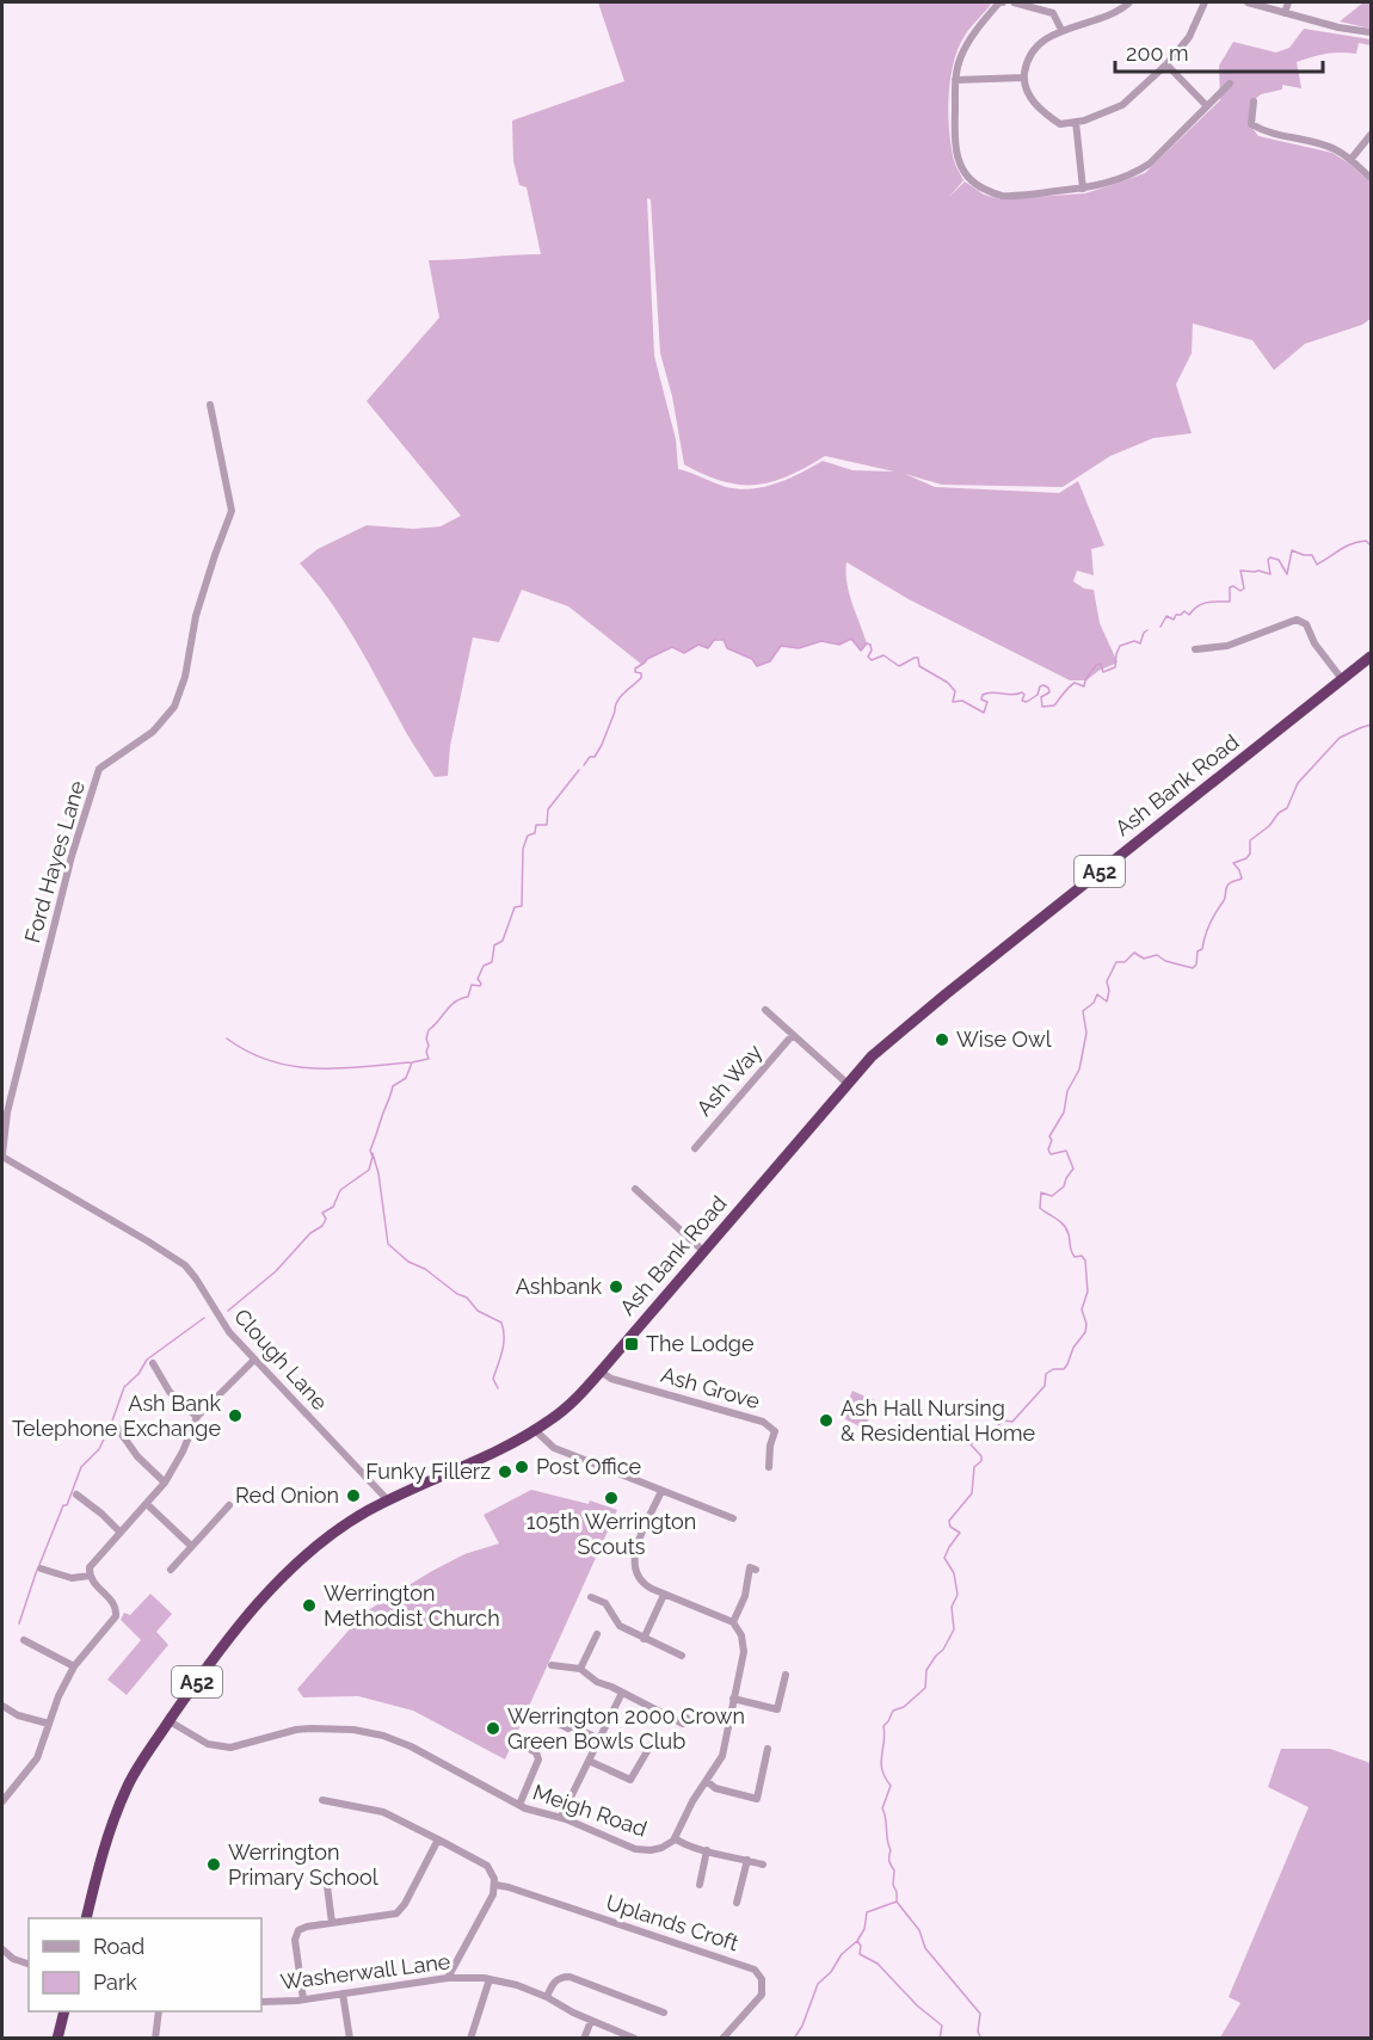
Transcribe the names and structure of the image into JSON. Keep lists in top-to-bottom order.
{
  "streets": {
    "highway": ["Ash Bank Road", "A52"],
    "street": [
      "Ford Hayes Lane",
      "Ash Way",
      "Clough Lane",
      "Ash Grove",
      "Meigh Road",
      "Uplands Croft",
      "Washerwall Lane"
    ]
  },
  "crossings": [
    ["Ash Bank Road", "Clough Lane"],
    ["Ash Bank Road", "Ash Grove"],
    ["Ash Bank Road", "Meigh Road"],
    ["Ford Hayes Lane", "Clough Lane"]
  ],
  "places": {
    "other": [
      "Wise Owl",
      "Ashbank",
      "Ash Bank Telephone Exchange",
      "Ash Hall Nursing & Residential Home",
      "Post Office",
      "Funky Fillerz",
      "Red Onion",
      "105th Werrington Scouts",
      "Werrington Methodist Church",
      "Werrington 2000 Crown Green Bowls Club",
      "Werrington Primary School"
    ],
    "transit": ["The Lodge"]
  },
  "legend": ["Road", "Park"],
  "scale_bar": "200 m"
}
